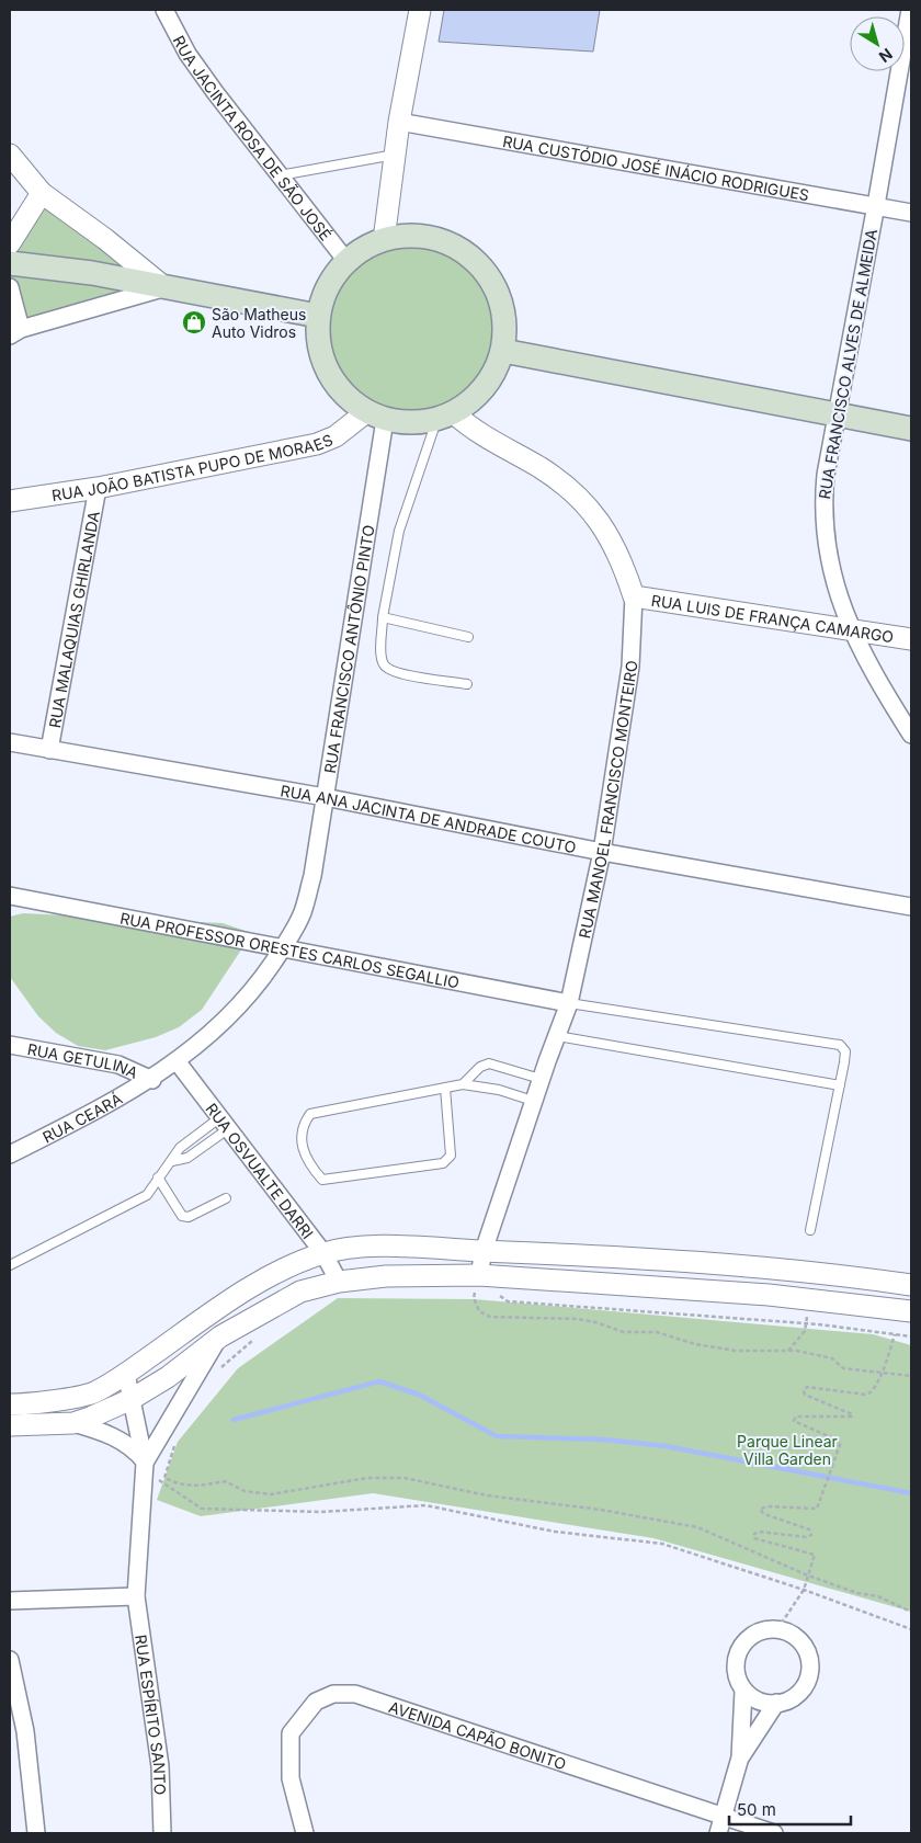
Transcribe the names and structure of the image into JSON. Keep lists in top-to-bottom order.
{
  "streets": {
    "street": [
      "RUA JACINTA ROSA DE SÃO JOSÉ",
      "RUA CUSTÓDIO JOSÉ INÁCIO RODRIGUES",
      "RUA FRANCISCO ALVES DE ALMEIDA",
      "RUA JOÃO BATISTA PUPO DE MORAES",
      "RUA LUIS DE FRANÇA CAMARGO",
      "RUA MALAQUIAS GHIRLANDA",
      "RUA FRANCISCO ANTÔNIO PINTO",
      "RUA MANOEL FRANCISCO MONTEIRO",
      "RUA ANA JACINTA DE ANDRADE COUTO",
      "RUA PROFESSOR ORESTES CARLOS SEGALLIO",
      "RUA GETULINA",
      "RUA CEARÁ",
      "RUA OSVUALTE DARRI",
      "RUA ESPÍRITO SANTO",
      "AVENIDA CAPÃO BONITO"
    ]
  },
  "crossings": [
    ["RUA JACINTA ROSA DE SÃO JOSÉ", "RUA JOÃO BATISTA PUPO DE MORAES"],
    ["RUA JACINTA ROSA DE SÃO JOSÉ", "RUA FRANCISCO ANTÔNIO PINTO"],
    ["RUA JACINTA ROSA DE SÃO JOSÉ", "RUA MANOEL FRANCISCO MONTEIRO"],
    ["RUA CUSTÓDIO JOSÉ INÁCIO RODRIGUES", "RUA FRANCISCO ALVES DE ALMEIDA"],
    ["RUA FRANCISCO ALVES DE ALMEIDA", "RUA LUIS DE FRANÇA CAMARGO"],
    ["RUA JOÃO BATISTA PUPO DE MORAES", "RUA MALAQUIAS GHIRLANDA"],
    ["RUA JOÃO BATISTA PUPO DE MORAES", "RUA FRANCISCO ANTÔNIO PINTO"],
    ["RUA JOÃO BATISTA PUPO DE MORAES", "RUA MANOEL FRANCISCO MONTEIRO"],
    ["RUA LUIS DE FRANÇA CAMARGO", "RUA MANOEL FRANCISCO MONTEIRO"],
    ["RUA MALAQUIAS GHIRLANDA", "RUA ANA JACINTA DE ANDRADE COUTO"],
    ["RUA FRANCISCO ANTÔNIO PINTO", "RUA MANOEL FRANCISCO MONTEIRO"],
    ["RUA FRANCISCO ANTÔNIO PINTO", "RUA ANA JACINTA DE ANDRADE COUTO"],
    ["RUA FRANCISCO ANTÔNIO PINTO", "RUA PROFESSOR ORESTES CARLOS SEGALLIO"],
    ["RUA FRANCISCO ANTÔNIO PINTO", "RUA GETULINA"],
    ["RUA FRANCISCO ANTÔNIO PINTO", "RUA CEARÁ"],
    ["RUA FRANCISCO ANTÔNIO PINTO", "RUA OSVUALTE DARRI"],
    ["RUA MANOEL FRANCISCO MONTEIRO", "RUA ANA JACINTA DE ANDRADE COUTO"],
    ["RUA MANOEL FRANCISCO MONTEIRO", "RUA PROFESSOR ORESTES CARLOS SEGALLIO"],
    ["RUA GETULINA", "RUA CEARÁ"]
  ],
  "parks": ["Parque Linear Villa Garden"],
  "places": {
    "shop": ["São Matheus Auto Vidros"]
  },
  "scale_bar": "50 m",
  "north": "bottom right"
}
